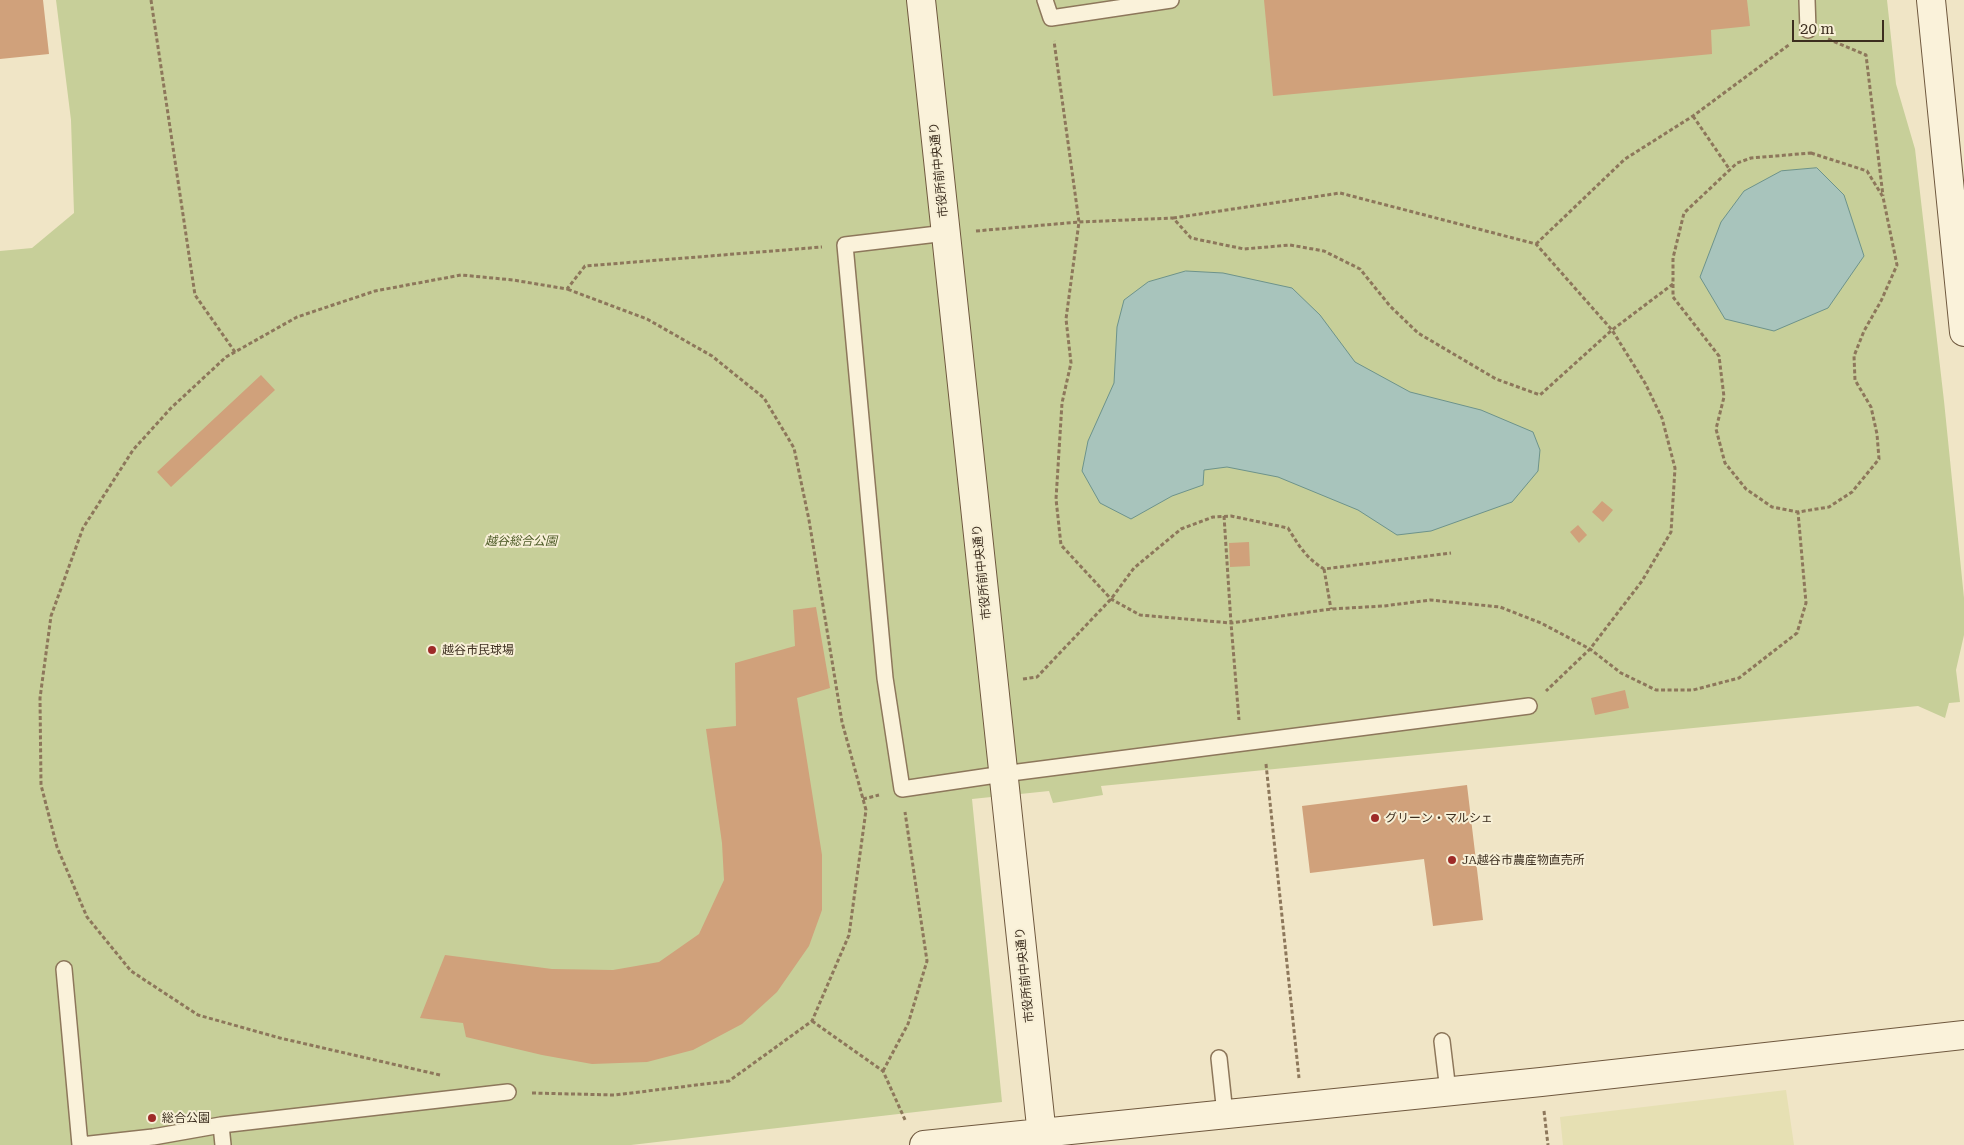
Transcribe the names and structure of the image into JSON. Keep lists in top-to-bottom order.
{
  "streets": {
    "street": ["市役所前中央通り"]
  },
  "parks": ["越谷総合公園"],
  "places": [
    "越谷市民球場",
    "グリーン・マルシェ",
    "JA越谷市農産物直売所",
    "総合公園"
  ],
  "scale_bar": "20 m"
}
